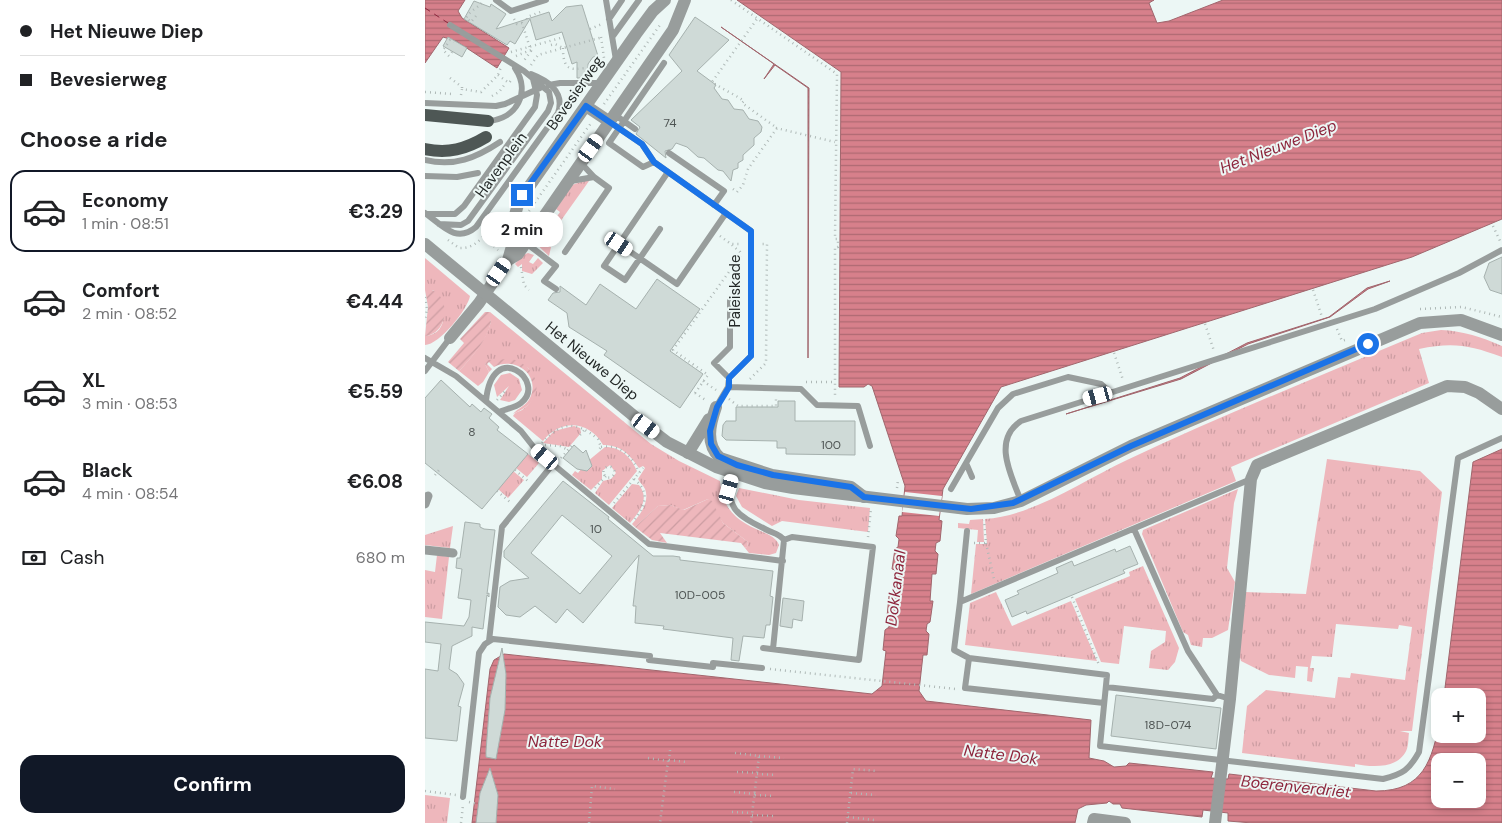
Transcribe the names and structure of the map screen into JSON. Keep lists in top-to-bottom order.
{
  "streets": {
    "main road": ["Havenplein"],
    "street": ["Bevesierweg", "Het Nieuwe Diep"],
    "lane": ["Paleiskade"]
  },
  "crossings": [
    ["Bevesierweg", "Paleiskade"],
    ["Bevesierweg", "Het Nieuwe Diep"]
  ],
  "water": [
    "Het Nieuwe Diep",
    "Dokkanaal",
    "Natte Dok",
    "Boerenverdriet"
  ],
  "house_numbers": [
    "74",
    "8",
    "100",
    "10",
    "10D-005",
    "18D-074"
  ],
  "page": {
    "banner": ["Het Nieuwe Diep", "Bevesierweg"],
    "heading": "Choose a ride",
    "list": [
      {
        "name": "Economy",
        "note": "1 min · 08:51",
        "value": "€3.29"
      },
      {
        "name": "Comfort",
        "note": "2 min · 08:52",
        "value": "€4.44"
      },
      {
        "name": "XL",
        "note": "3 min · 08:53",
        "value": "€5.59"
      },
      {
        "name": "Black",
        "note": "4 min · 08:54",
        "value": "€6.08"
      }
    ],
    "bubble": "2 min",
    "pay": ["Cash", "680 m"],
    "map_buttons": ["+", "−"],
    "buttons": "Confirm"
  }
}
